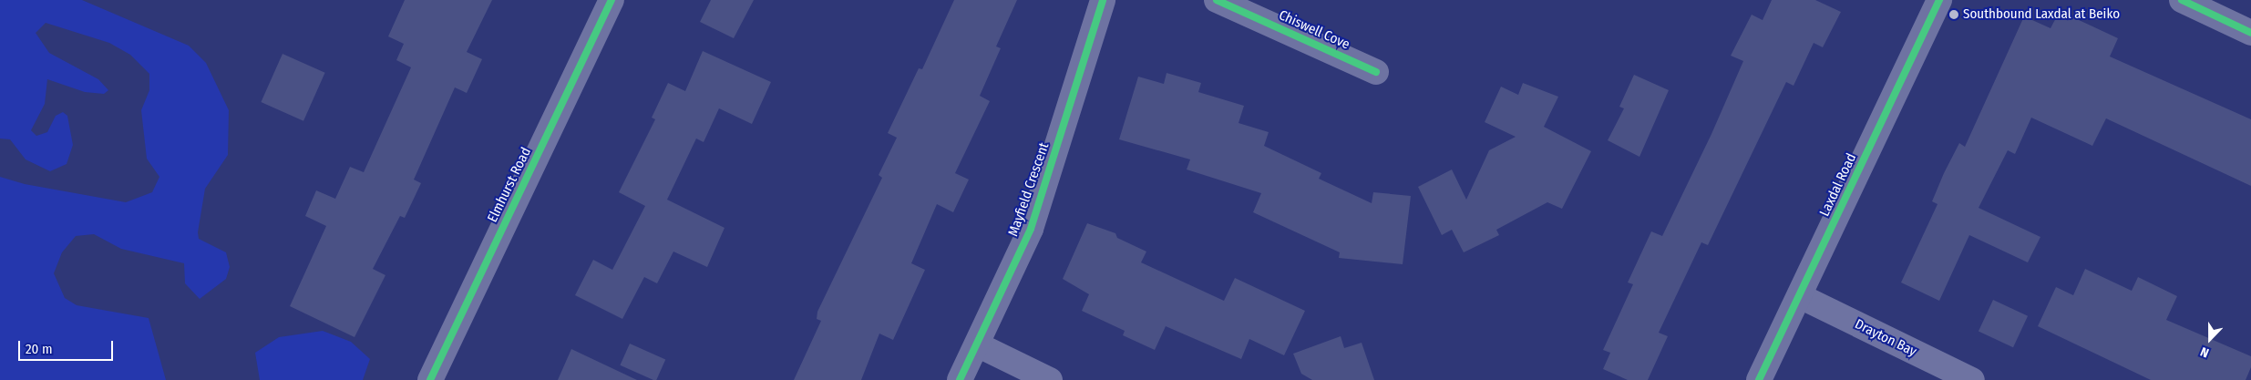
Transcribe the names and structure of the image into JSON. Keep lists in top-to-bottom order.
{
  "streets": {
    "street": [
      "Chiswell Cove",
      "Elmhurst Road",
      "Laxdal Road",
      "Mayfield Crescent",
      "Drayton Bay"
    ]
  },
  "crossings": [
    ["Laxdal Road", "Drayton Bay"]
  ],
  "places": ["Southbound Laxdal at Beiko"],
  "scale_bar": "20 m",
  "north": "bottom"
}
